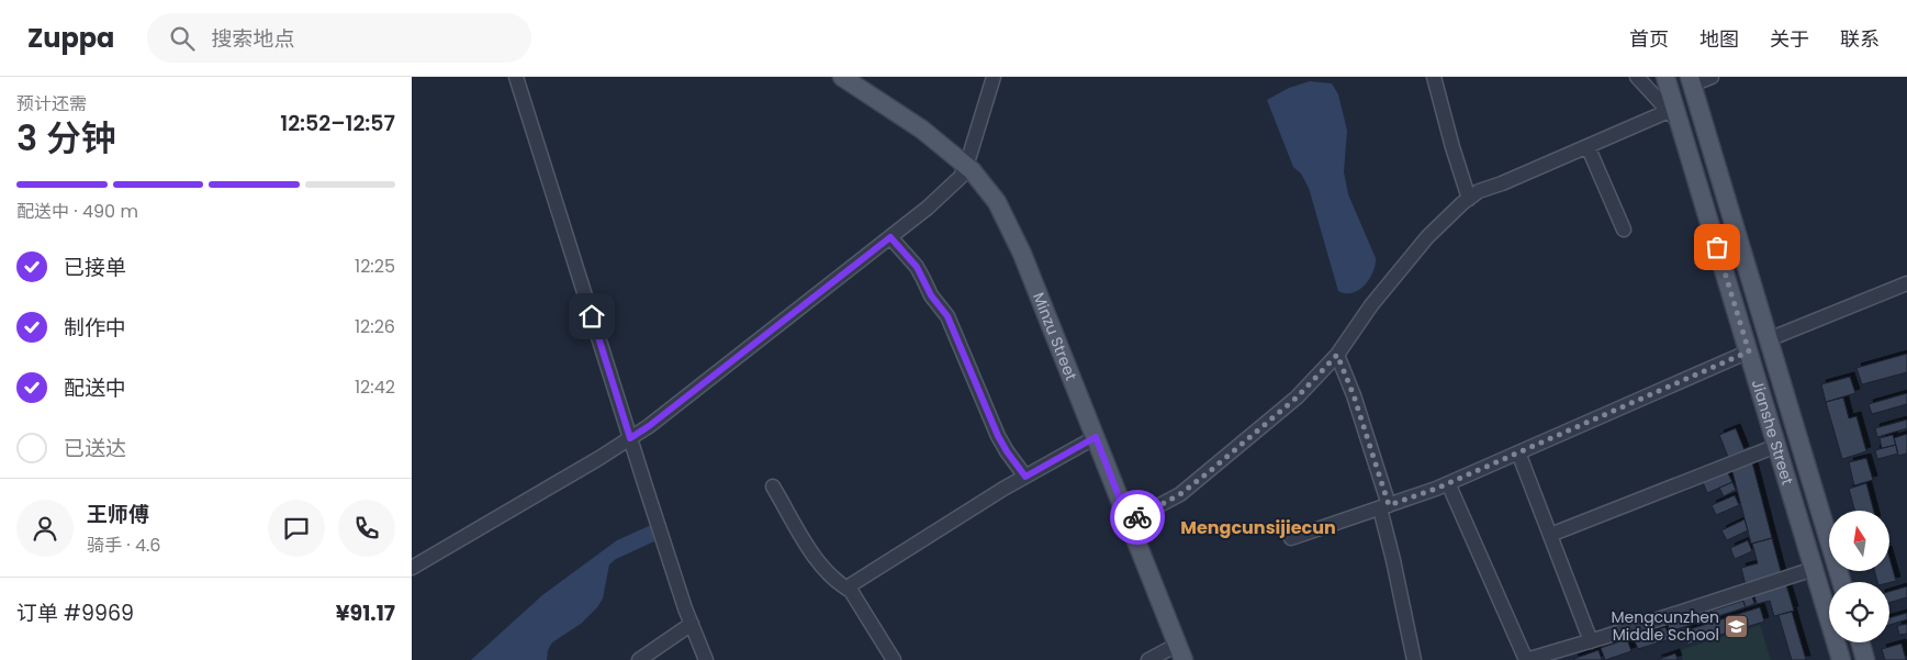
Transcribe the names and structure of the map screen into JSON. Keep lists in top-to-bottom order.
{
  "streets": {
    "main road": ["Minzu Street", "Jianshe Street"]
  },
  "districts": ["Mengcunsijiecun"],
  "places": {
    "school or university": ["Mengcunzhen Middle School"]
  },
  "north": "top",
  "page": {
    "header": "Zuppa",
    "search": "搜索地点",
    "nav": [
      "首页",
      "地图",
      "关于",
      "联系"
    ],
    "heading": ["3 分钟", "预计还需", "12:52–12:57"],
    "panel": [
      "王师傅",
      "骑手 · 4.6",
      "订单 #9969",
      "¥91.17"
    ],
    "bar": "配送中 · 490 m",
    "list": [
      ["已接单", "12:25"],
      ["制作中", "12:26"],
      ["配送中", "12:42"],
      "已送达"
    ]
  }
}
